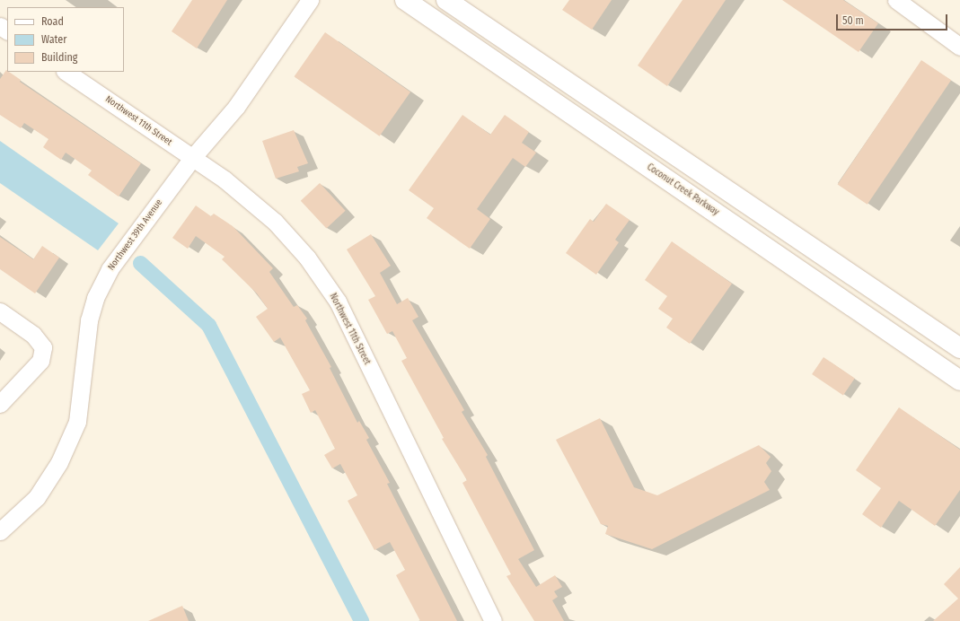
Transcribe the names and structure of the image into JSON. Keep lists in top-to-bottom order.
{
  "streets": {
    "main road": ["Coconut Creek Parkway"],
    "street": ["Northwest 11th Street", "Northwest 39th Avenue"]
  },
  "crossings": [
    ["Northwest 11th Street", "Northwest 39th Avenue"]
  ],
  "legend": ["Road", "Water", "Building"],
  "scale_bar": "50 m"
}
